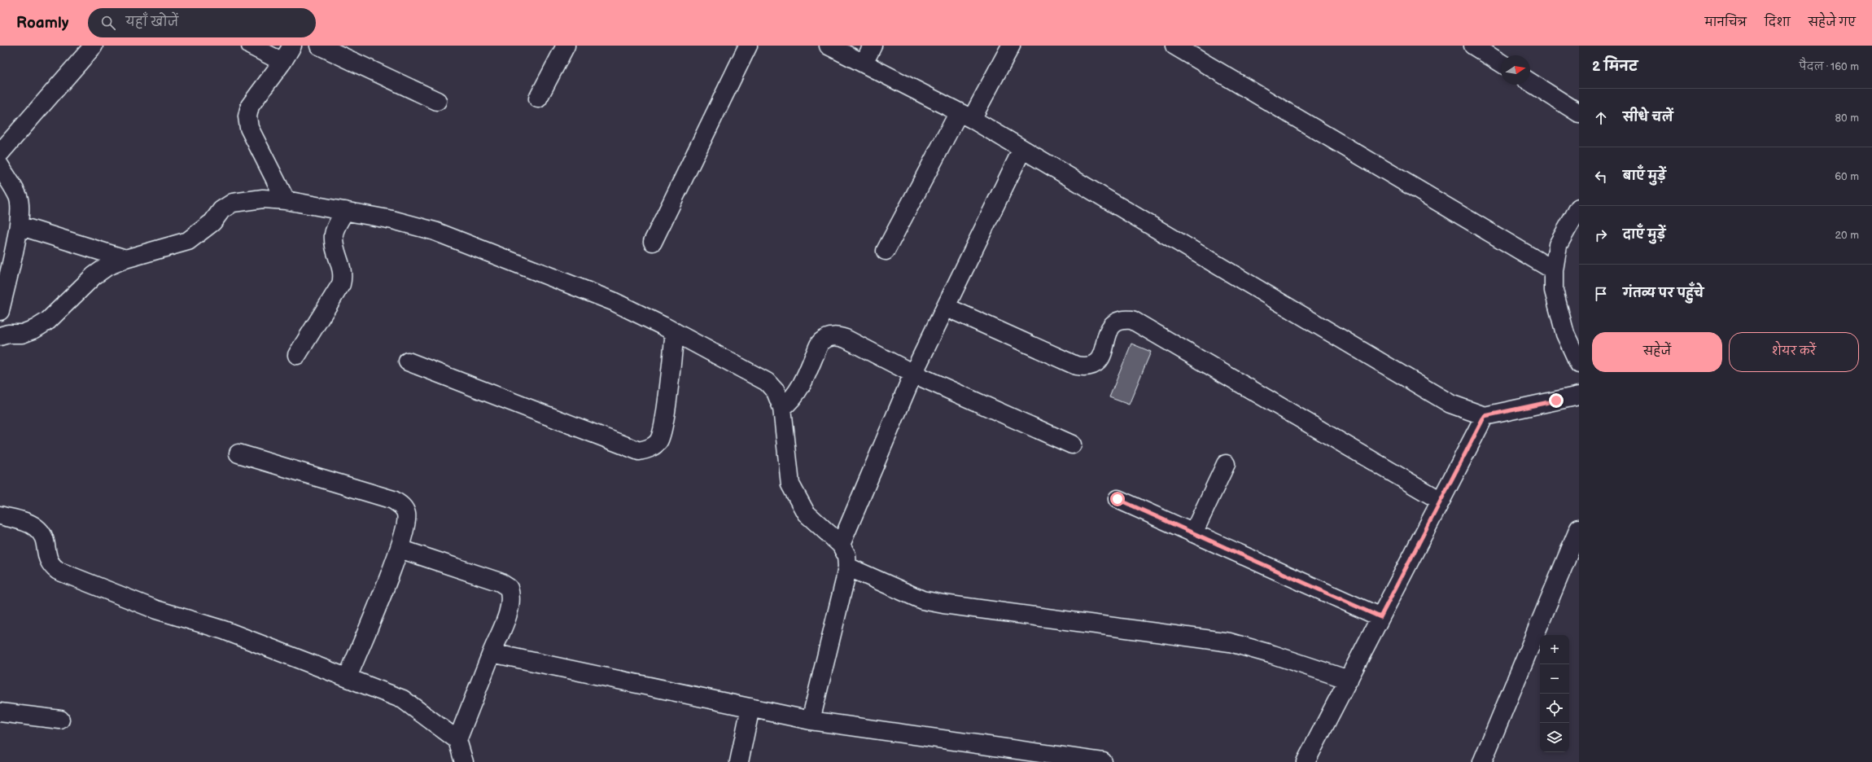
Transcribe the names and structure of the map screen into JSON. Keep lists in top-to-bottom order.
{
  "north": "right",
  "page": {
    "header": "Roamly",
    "search": "यहाँ खोजें",
    "nav": ["मानचित्र", "दिशा", "सहेजे गए"],
    "heading": ["2 मिनट", "पैदल · 160 m"],
    "list": [
      ["सीधे चलें", "80 m"],
      ["बाएँ मुड़ें", "60 m"],
      ["दाएँ मुड़ें", "20 m"],
      "गंतव्य पर पहुँचे"
    ],
    "buttons": ["सहेजें", "शेयर करें"],
    "map_buttons": ["+", "−"]
  }
}
